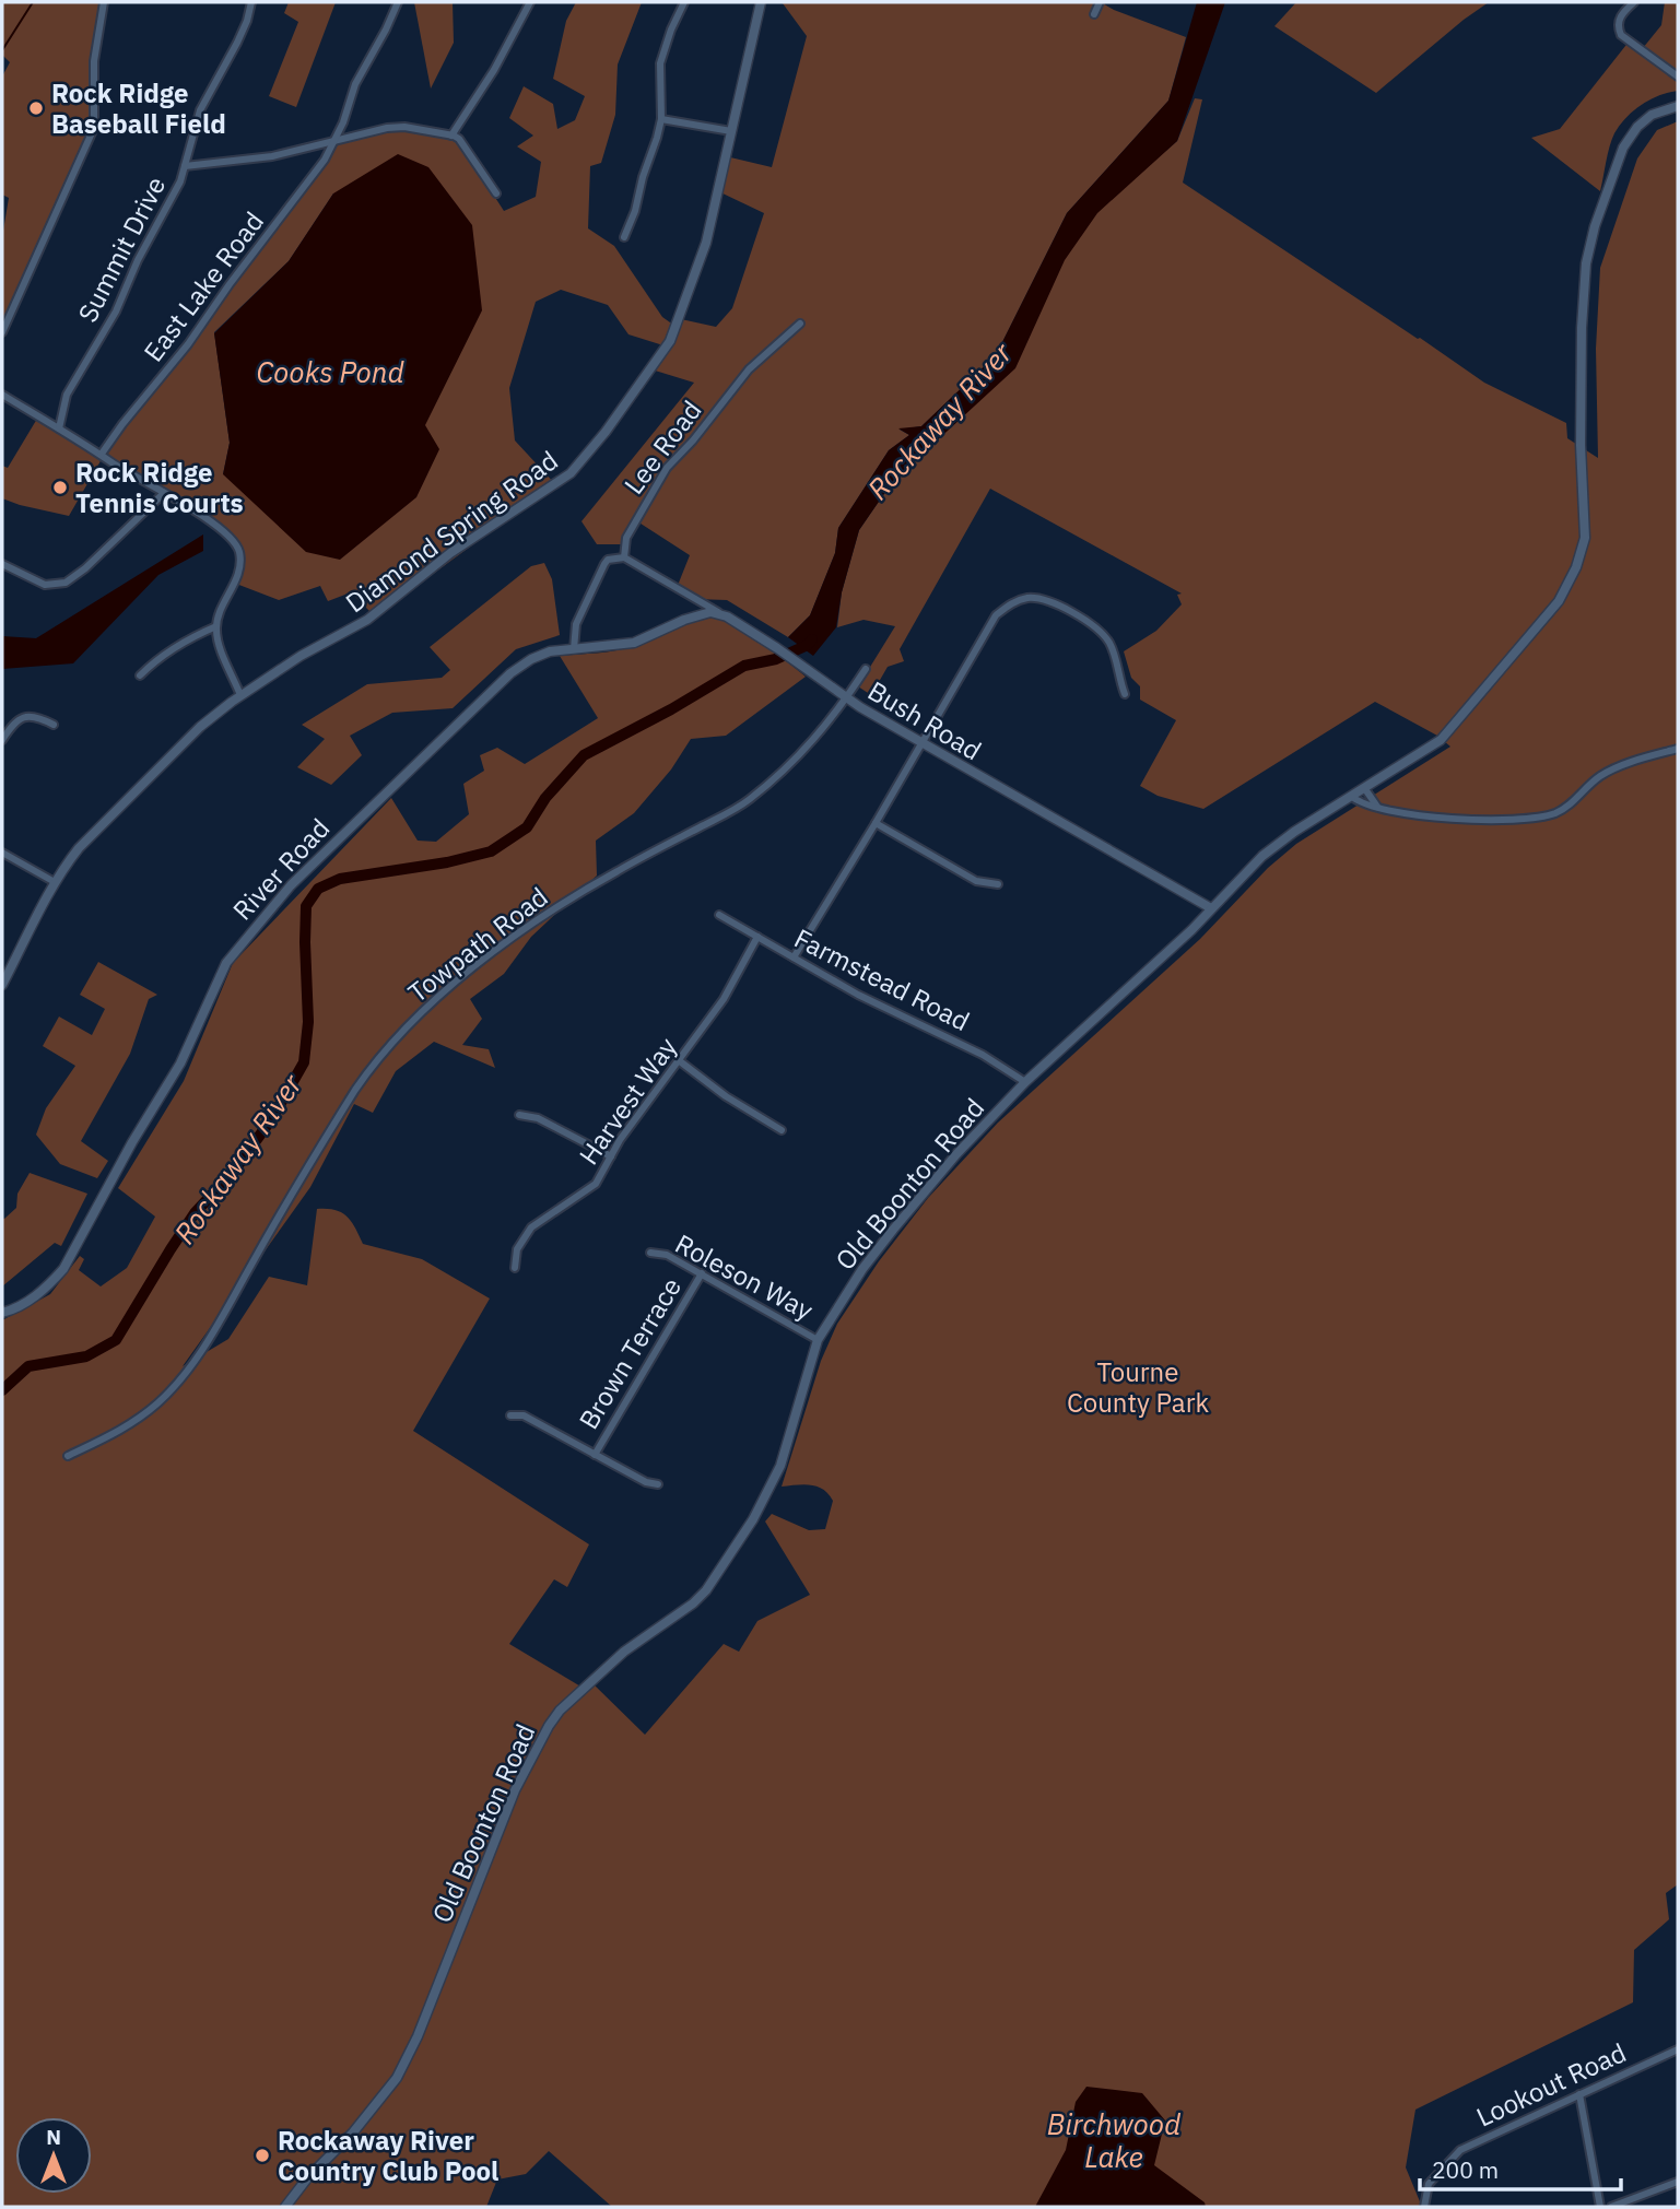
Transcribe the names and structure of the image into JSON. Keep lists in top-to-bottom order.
{
  "streets": {
    "street": [
      "Summit Drive",
      "East Lake Road",
      "Lee Road",
      "Diamond Spring Road",
      "Bush Road",
      "River Road",
      "Towpath Road",
      "Farmstead Road",
      "Harvest Way",
      "Old Boonton Road",
      "Roleson Way",
      "Brown Terrace",
      "Lookout Road"
    ]
  },
  "crossings": [
    ["Lee Road", "Bush Road"],
    ["Bush Road", "River Road"],
    ["Bush Road", "Towpath Road"],
    ["Bush Road", "Old Boonton Road"],
    ["Farmstead Road", "Harvest Way"],
    ["Farmstead Road", "Old Boonton Road"],
    ["Old Boonton Road", "Roleson Way"],
    ["Roleson Way", "Brown Terrace"]
  ],
  "water": ["Cooks Pond", "Rockaway River", "Birchwood Lake"],
  "parks": ["Tourne County Park"],
  "places": ["Rock Ridge Baseball Field", "Rock Ridge Tennis Courts", "Rockaway River Country Club Pool"],
  "scale_bar": "200 m",
  "north": "top"
}
